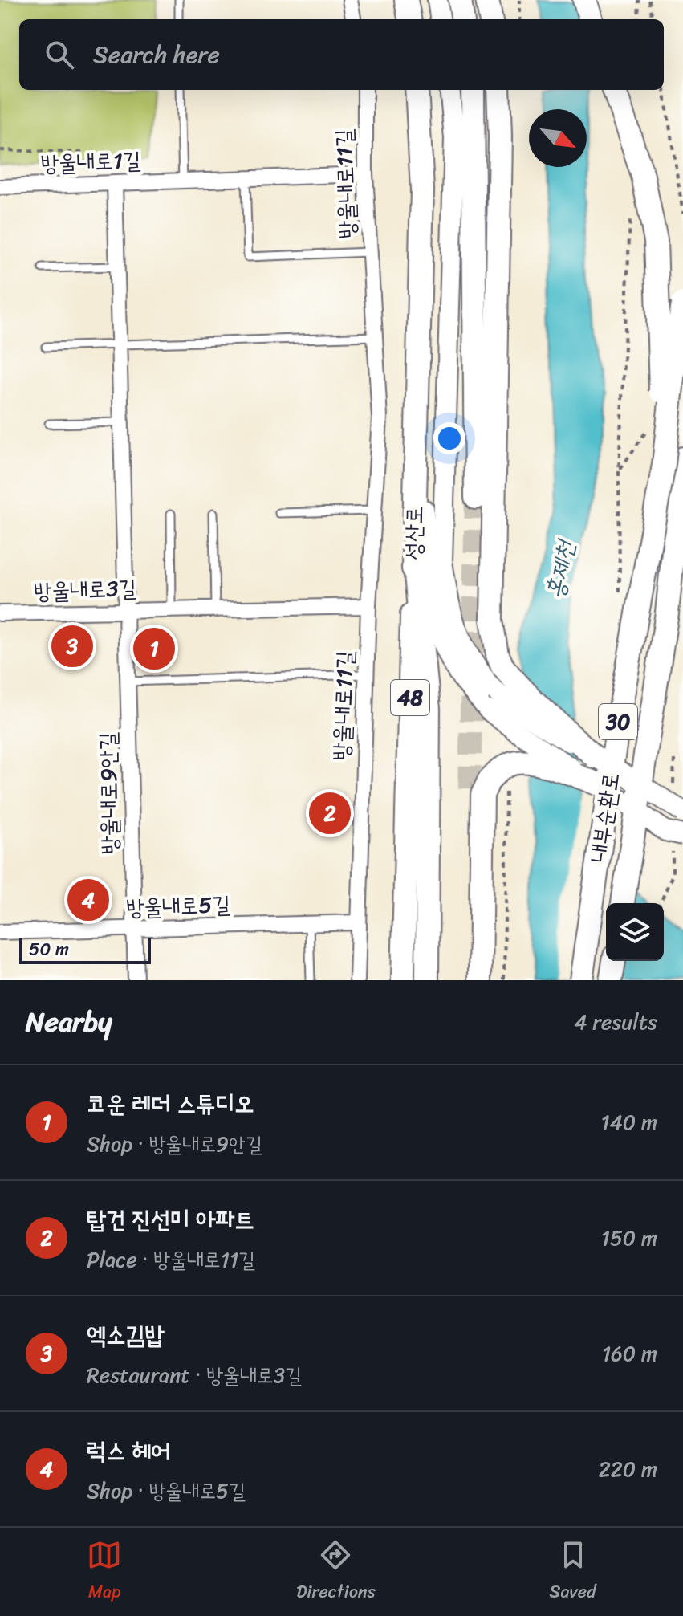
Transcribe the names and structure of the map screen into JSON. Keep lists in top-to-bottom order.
{
  "streets": {
    "main road": [
      "성산로",
      "48",
      "30",
      "내부순환로"
    ],
    "street": [
      "방울내로1길",
      "방울내로11길",
      "방울내로3길",
      "방울내로9안길",
      "방울내로5길"
    ]
  },
  "crossings": [
    ["방울내로1길", "방울내로11길"],
    ["방울내로1길", "방울내로9안길"],
    ["방울내로11길", "방울내로3길"],
    ["방울내로11길", "방울내로5길"],
    ["방울내로3길", "방울내로9안길"],
    ["30", "내부순환로"],
    ["방울내로9안길", "방울내로5길"]
  ],
  "water": ["홍제천"],
  "scale_bar": "50 m",
  "north": "bottom right",
  "page": {
    "search": "Search here",
    "pins": [
      "3",
      "1",
      "2",
      "4"
    ],
    "scale": "50 m",
    "heading": ["Nearby", "4 results"],
    "list": [
      {
        "mark": "1",
        "name": "코운 레더 스튜디오",
        "note": "Shop · 방울내로9안길",
        "value": "140 m"
      },
      {
        "mark": "2",
        "name": "탑건 진선미 아파트",
        "note": "Place · 방울내로11길",
        "value": "150 m"
      },
      {
        "mark": "3",
        "name": "엑소김밥",
        "note": "Restaurant · 방울내로3길",
        "value": "160 m"
      },
      {
        "mark": "4",
        "name": "럭스 헤어",
        "note": "Shop · 방울내로5길",
        "value": "220 m"
      }
    ],
    "nav": ["Map", "Directions", "Saved"]
  }
}
